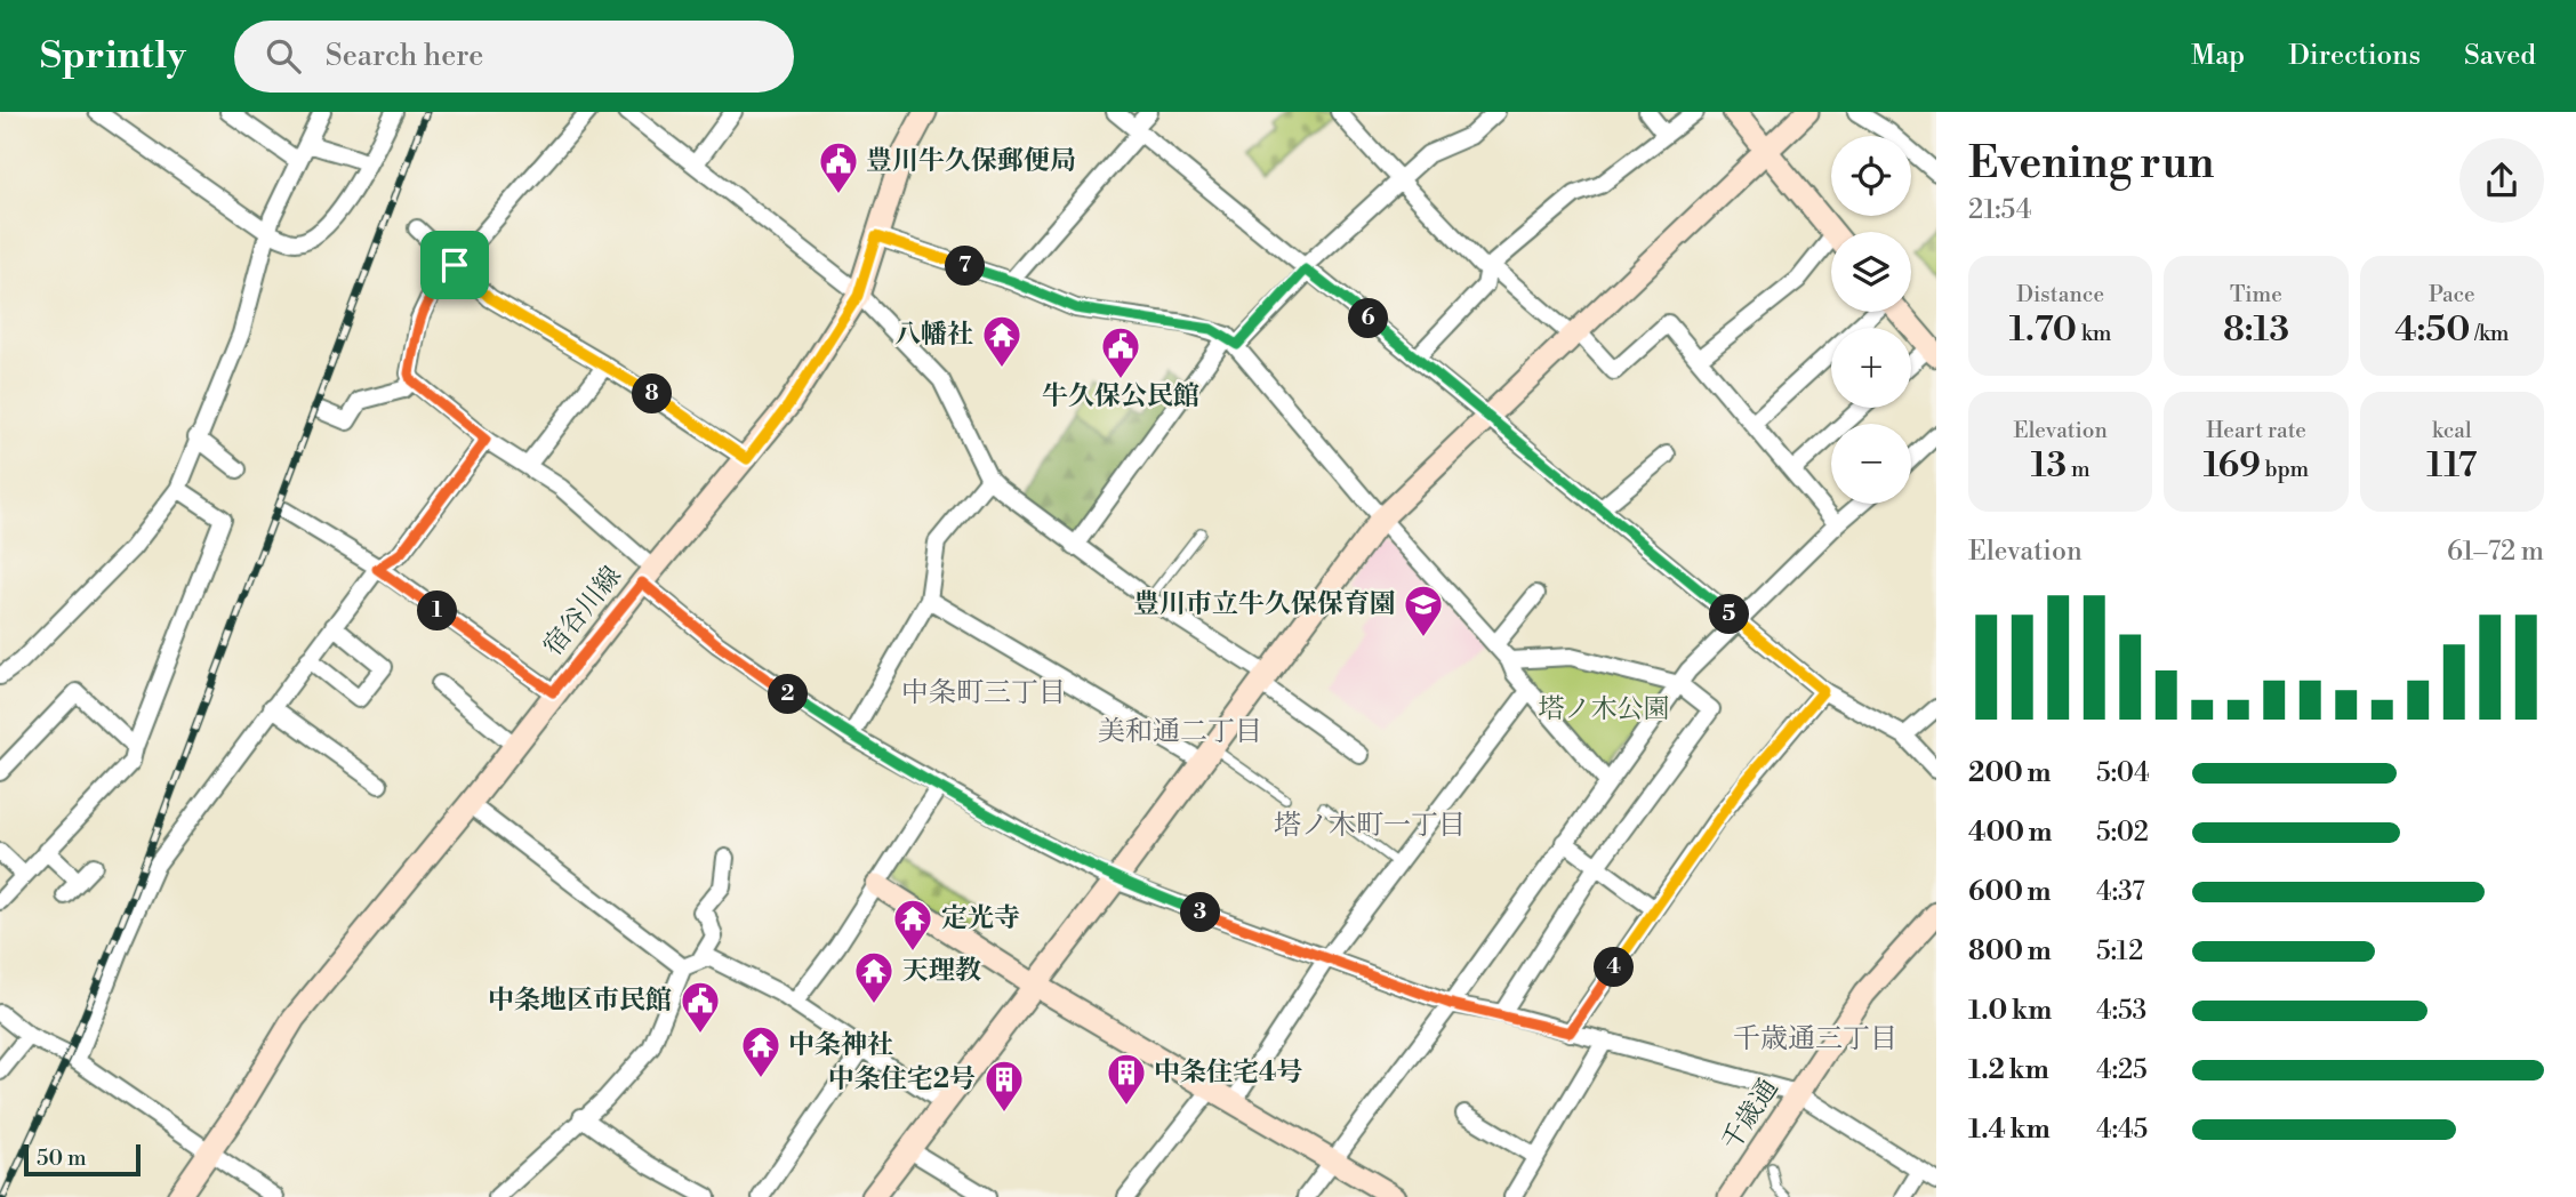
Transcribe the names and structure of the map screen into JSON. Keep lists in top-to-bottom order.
{
  "streets": {
    "street": ["宿谷川線", "千歳通"]
  },
  "districts": [
    "中条町三丁目",
    "美和通二丁目",
    "塔ノ木町一丁目",
    "千歳通三丁目"
  ],
  "parks": ["塔ノ木公園"],
  "places": {
    "public building": ["豊川牛久保郵便局", "牛久保公民館", "中条地区市民館"],
    "temple": [
      "八幡社",
      "定光寺",
      "天理教",
      "中条神社"
    ],
    "school or university": ["豊川市立牛久保保育園"],
    "building": ["中条住宅4号", "中条住宅2号"]
  },
  "scale_bar": "50 m",
  "page": {
    "header": "Sprintly",
    "search": "Search here",
    "nav": ["Map", "Directions", "Saved"],
    "heading": ["Evening run", "21:54"],
    "map_buttons": ["+", "−"],
    "pins": [
      "7",
      "6",
      "8",
      "1",
      "5",
      "2",
      "3",
      "4"
    ],
    "stats": [
      ["Distance", "1.70 km"],
      ["Time", "8:13"],
      ["Pace", "4:50 /km"],
      ["Elevation", "13 m"],
      ["Heart rate", "169 bpm"],
      ["kcal", "117"]
    ],
    "chart": ["Elevation", "61–72 m"],
    "list": [
      {
        "name": "200 m",
        "note": "5:04"
      },
      {
        "name": "400 m",
        "note": "5:02"
      },
      {
        "name": "600 m",
        "note": "4:37"
      },
      {
        "name": "800 m",
        "note": "5:12"
      },
      {
        "name": "1.0 km",
        "note": "4:53"
      },
      {
        "name": "1.2 km",
        "note": "4:25"
      },
      {
        "name": "1.4 km",
        "note": "4:45"
      }
    ],
    "scale": "50 m"
  }
}
